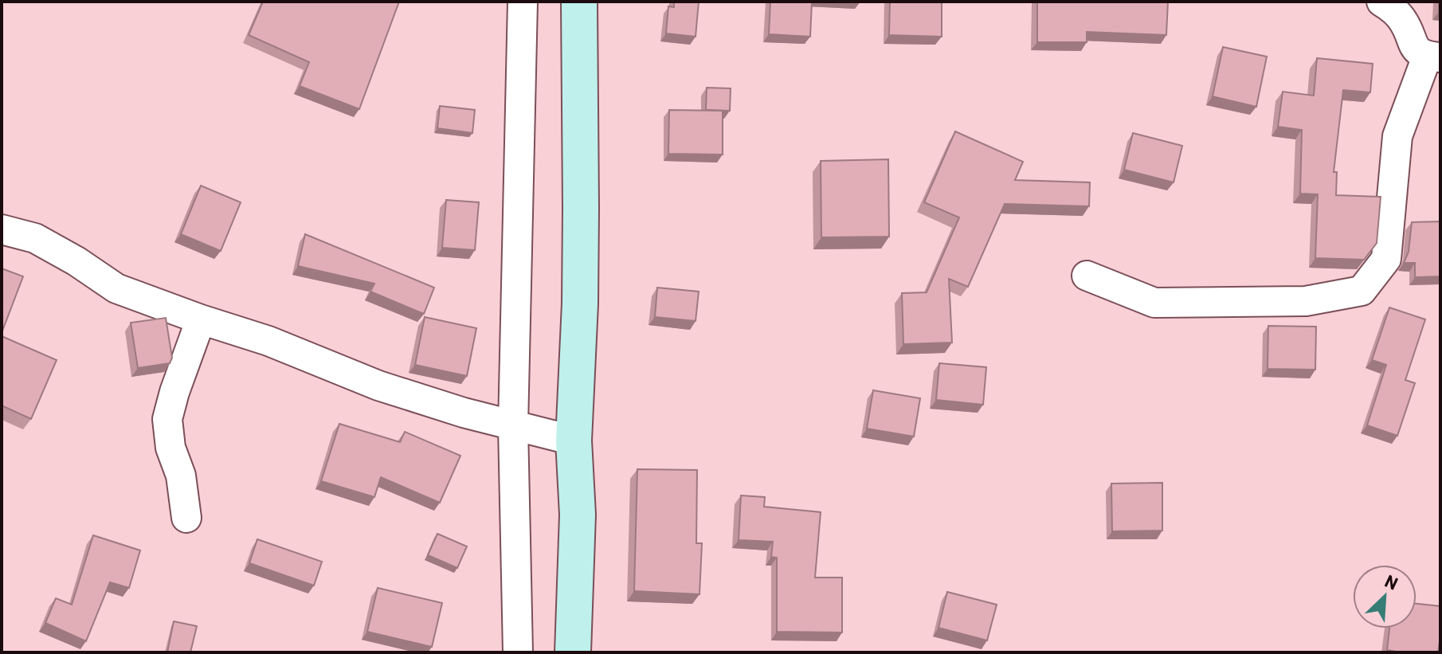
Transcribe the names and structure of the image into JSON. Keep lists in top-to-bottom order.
{
  "north": "top right"
}
